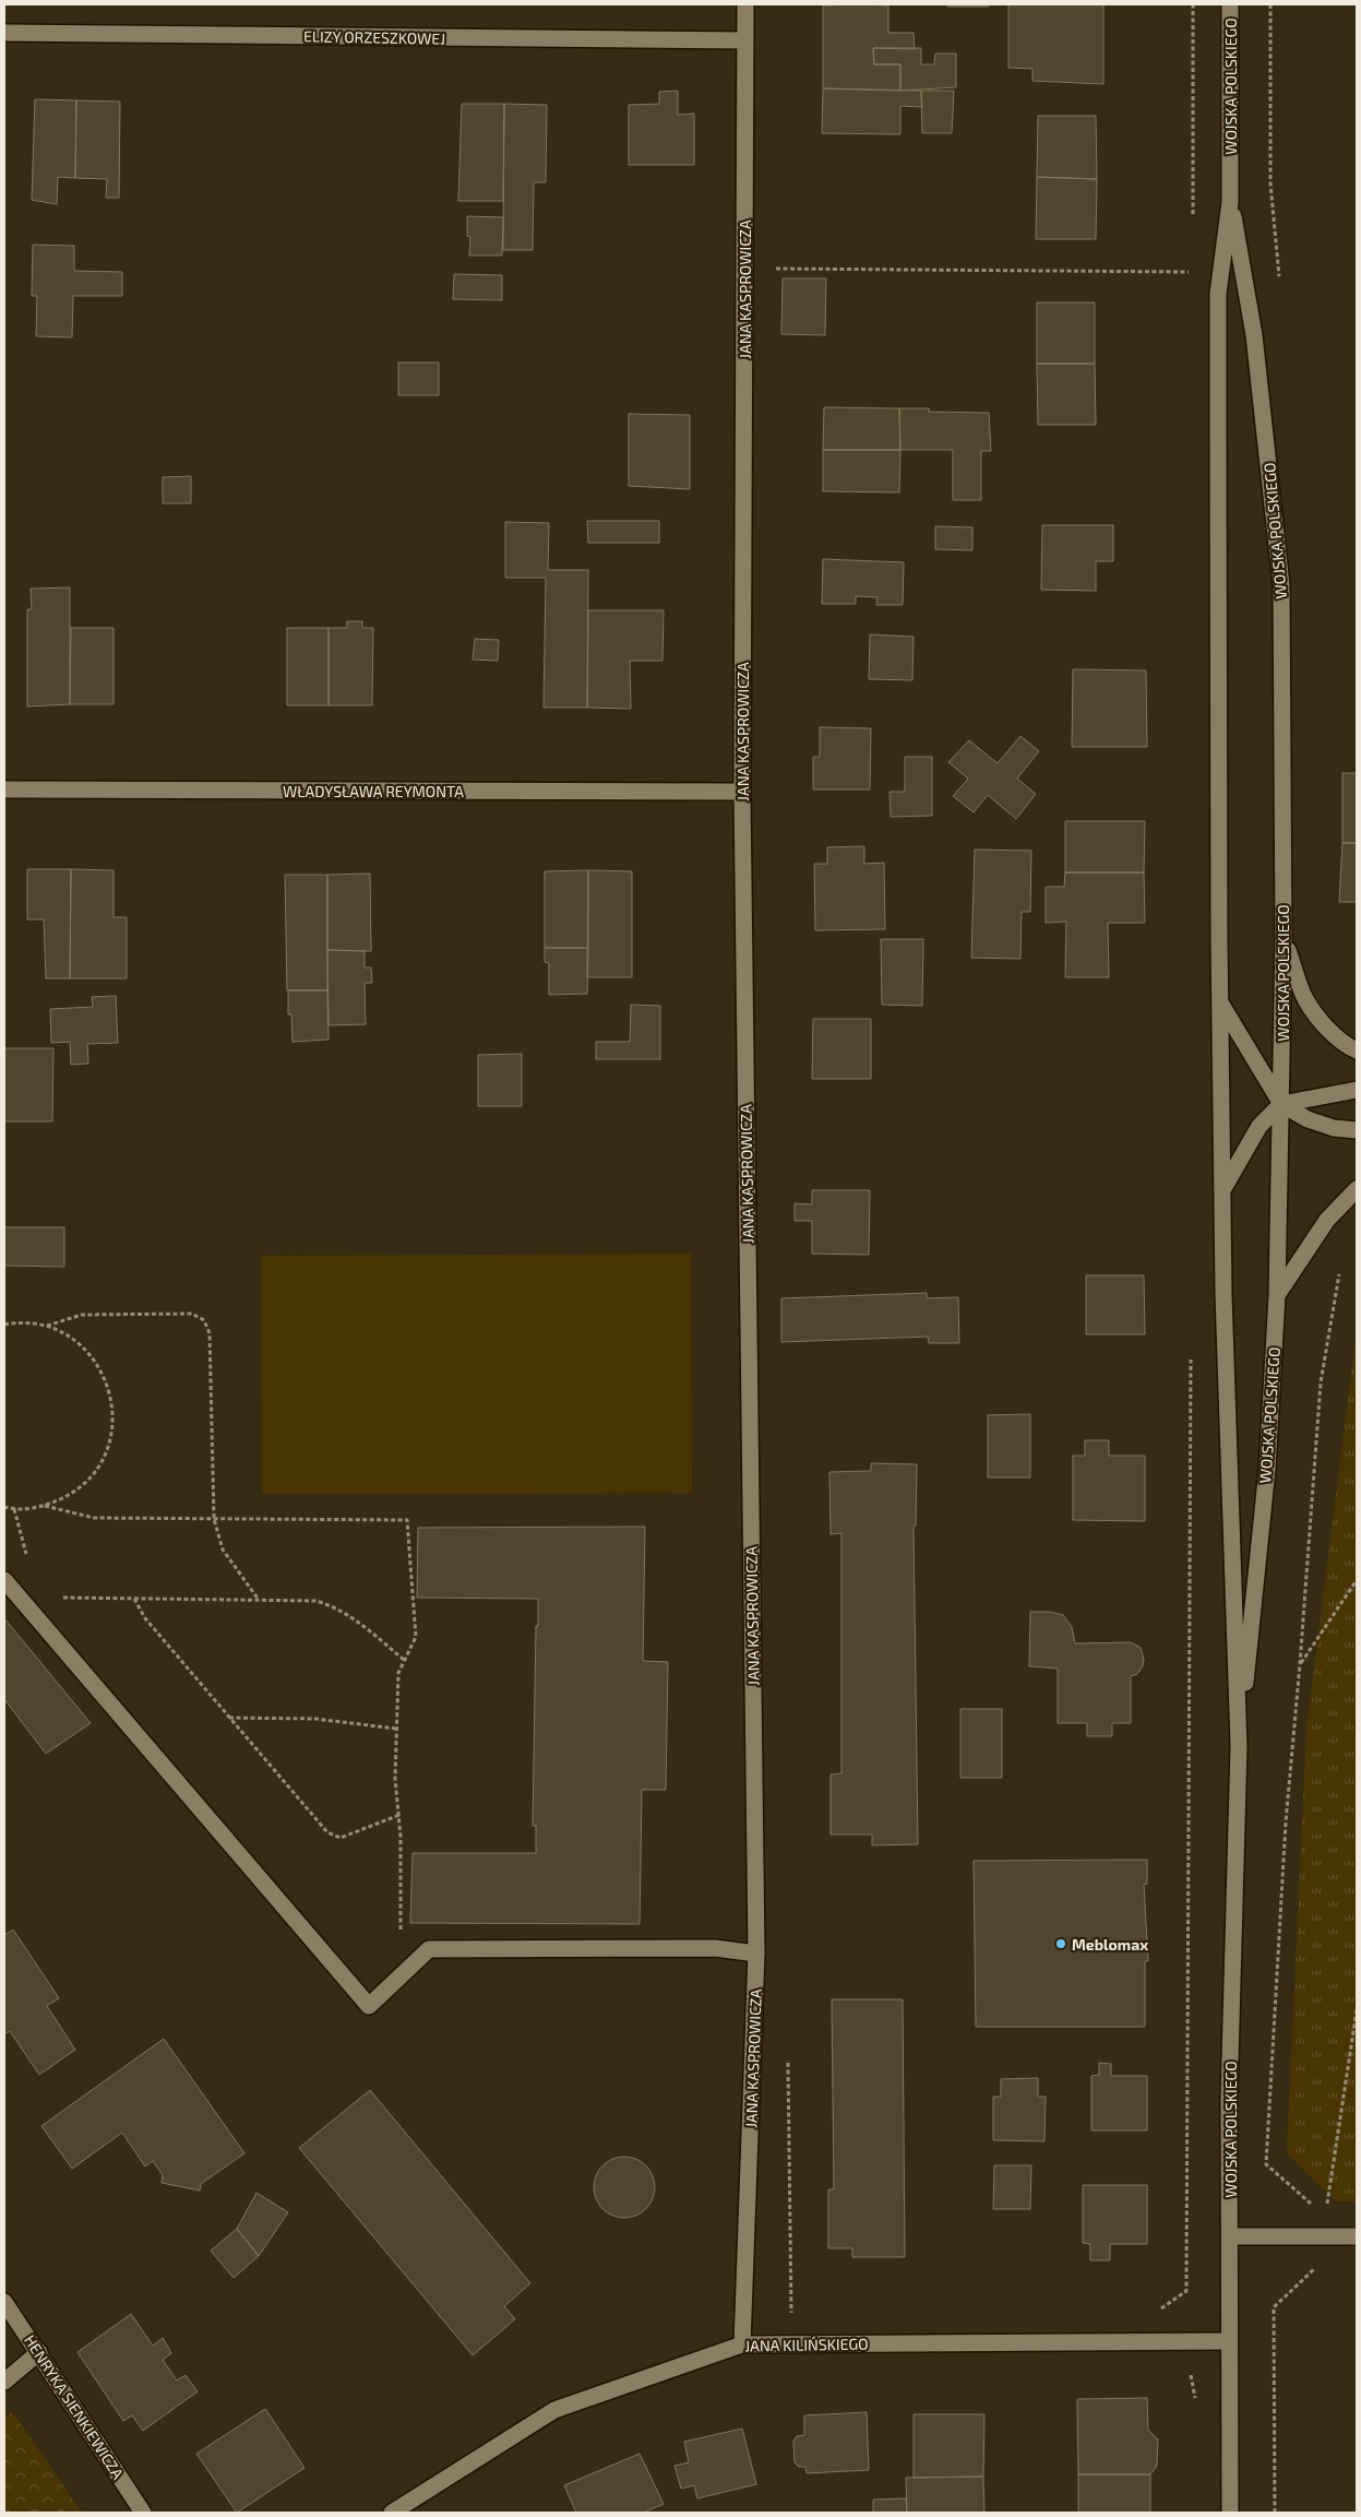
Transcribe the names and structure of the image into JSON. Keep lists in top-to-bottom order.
{
  "streets": {
    "street": [
      "ELIZY ORZESZKOWEJ",
      "WOJSKA POLSKIEGO",
      "JANA KASPROWICZA",
      "WŁADYSŁAWA REYMONTA",
      "JANA KILIŃSKIEGO",
      "HENRYKA SIENKIEWICZA"
    ]
  },
  "crossings": [
    ["ELIZY ORZESZKOWEJ", "JANA KASPROWICZA"],
    ["WOJSKA POLSKIEGO", "JANA KILIŃSKIEGO"],
    ["JANA KASPROWICZA", "WŁADYSŁAWA REYMONTA"],
    ["JANA KASPROWICZA", "JANA KILIŃSKIEGO"]
  ],
  "places": ["Meblomax"]
}
